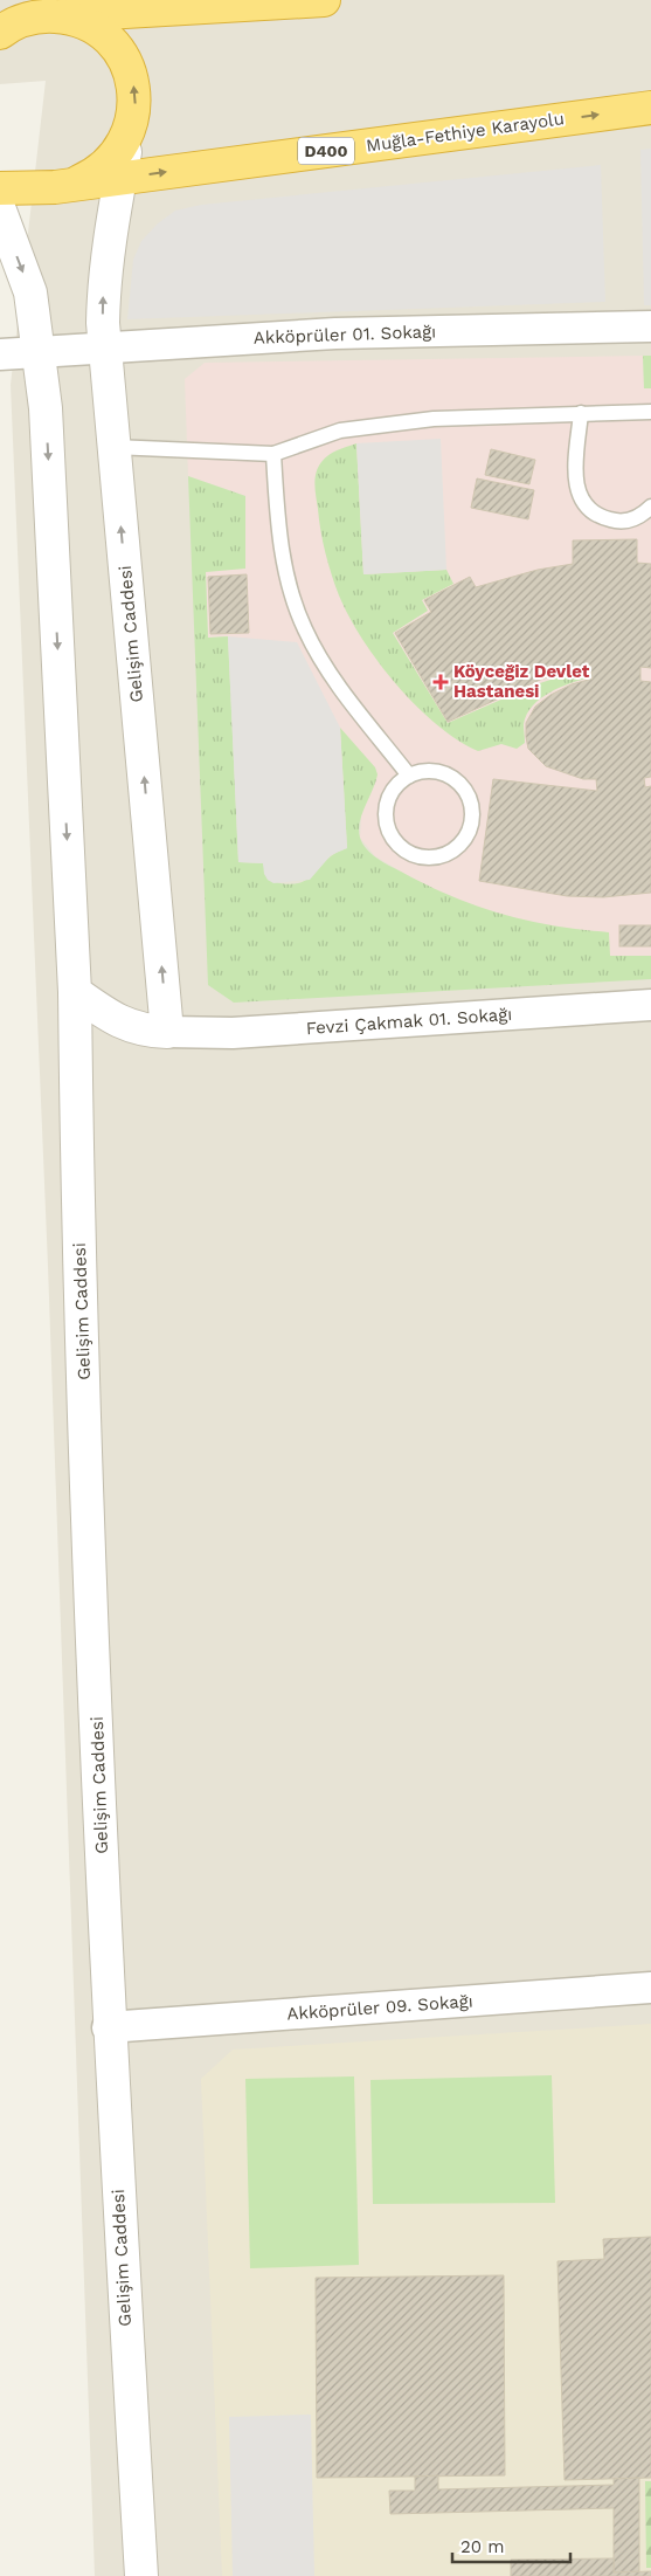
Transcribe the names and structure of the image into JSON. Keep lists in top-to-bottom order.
{
  "streets": {
    "highway": ["Muğla-Fethiye Karayolu", "D400"],
    "street": [
      "Akköprüler 01. Sokağı",
      "Gelişim Caddesi",
      "Fevzi Çakmak 01. Sokağı",
      "Akköprüler 09. Sokağı"
    ]
  },
  "crossings": [
    ["Muğla-Fethiye Karayolu", "Gelişim Caddesi"],
    ["Akköprüler 01. Sokağı", "Gelişim Caddesi"],
    ["Gelişim Caddesi", "Fevzi Çakmak 01. Sokağı"],
    ["Gelişim Caddesi", "Akköprüler 09. Sokağı"]
  ],
  "places": {
    "health": ["Köyceğiz Devlet Hastanesi"]
  },
  "scale_bar": "20 m"
}
